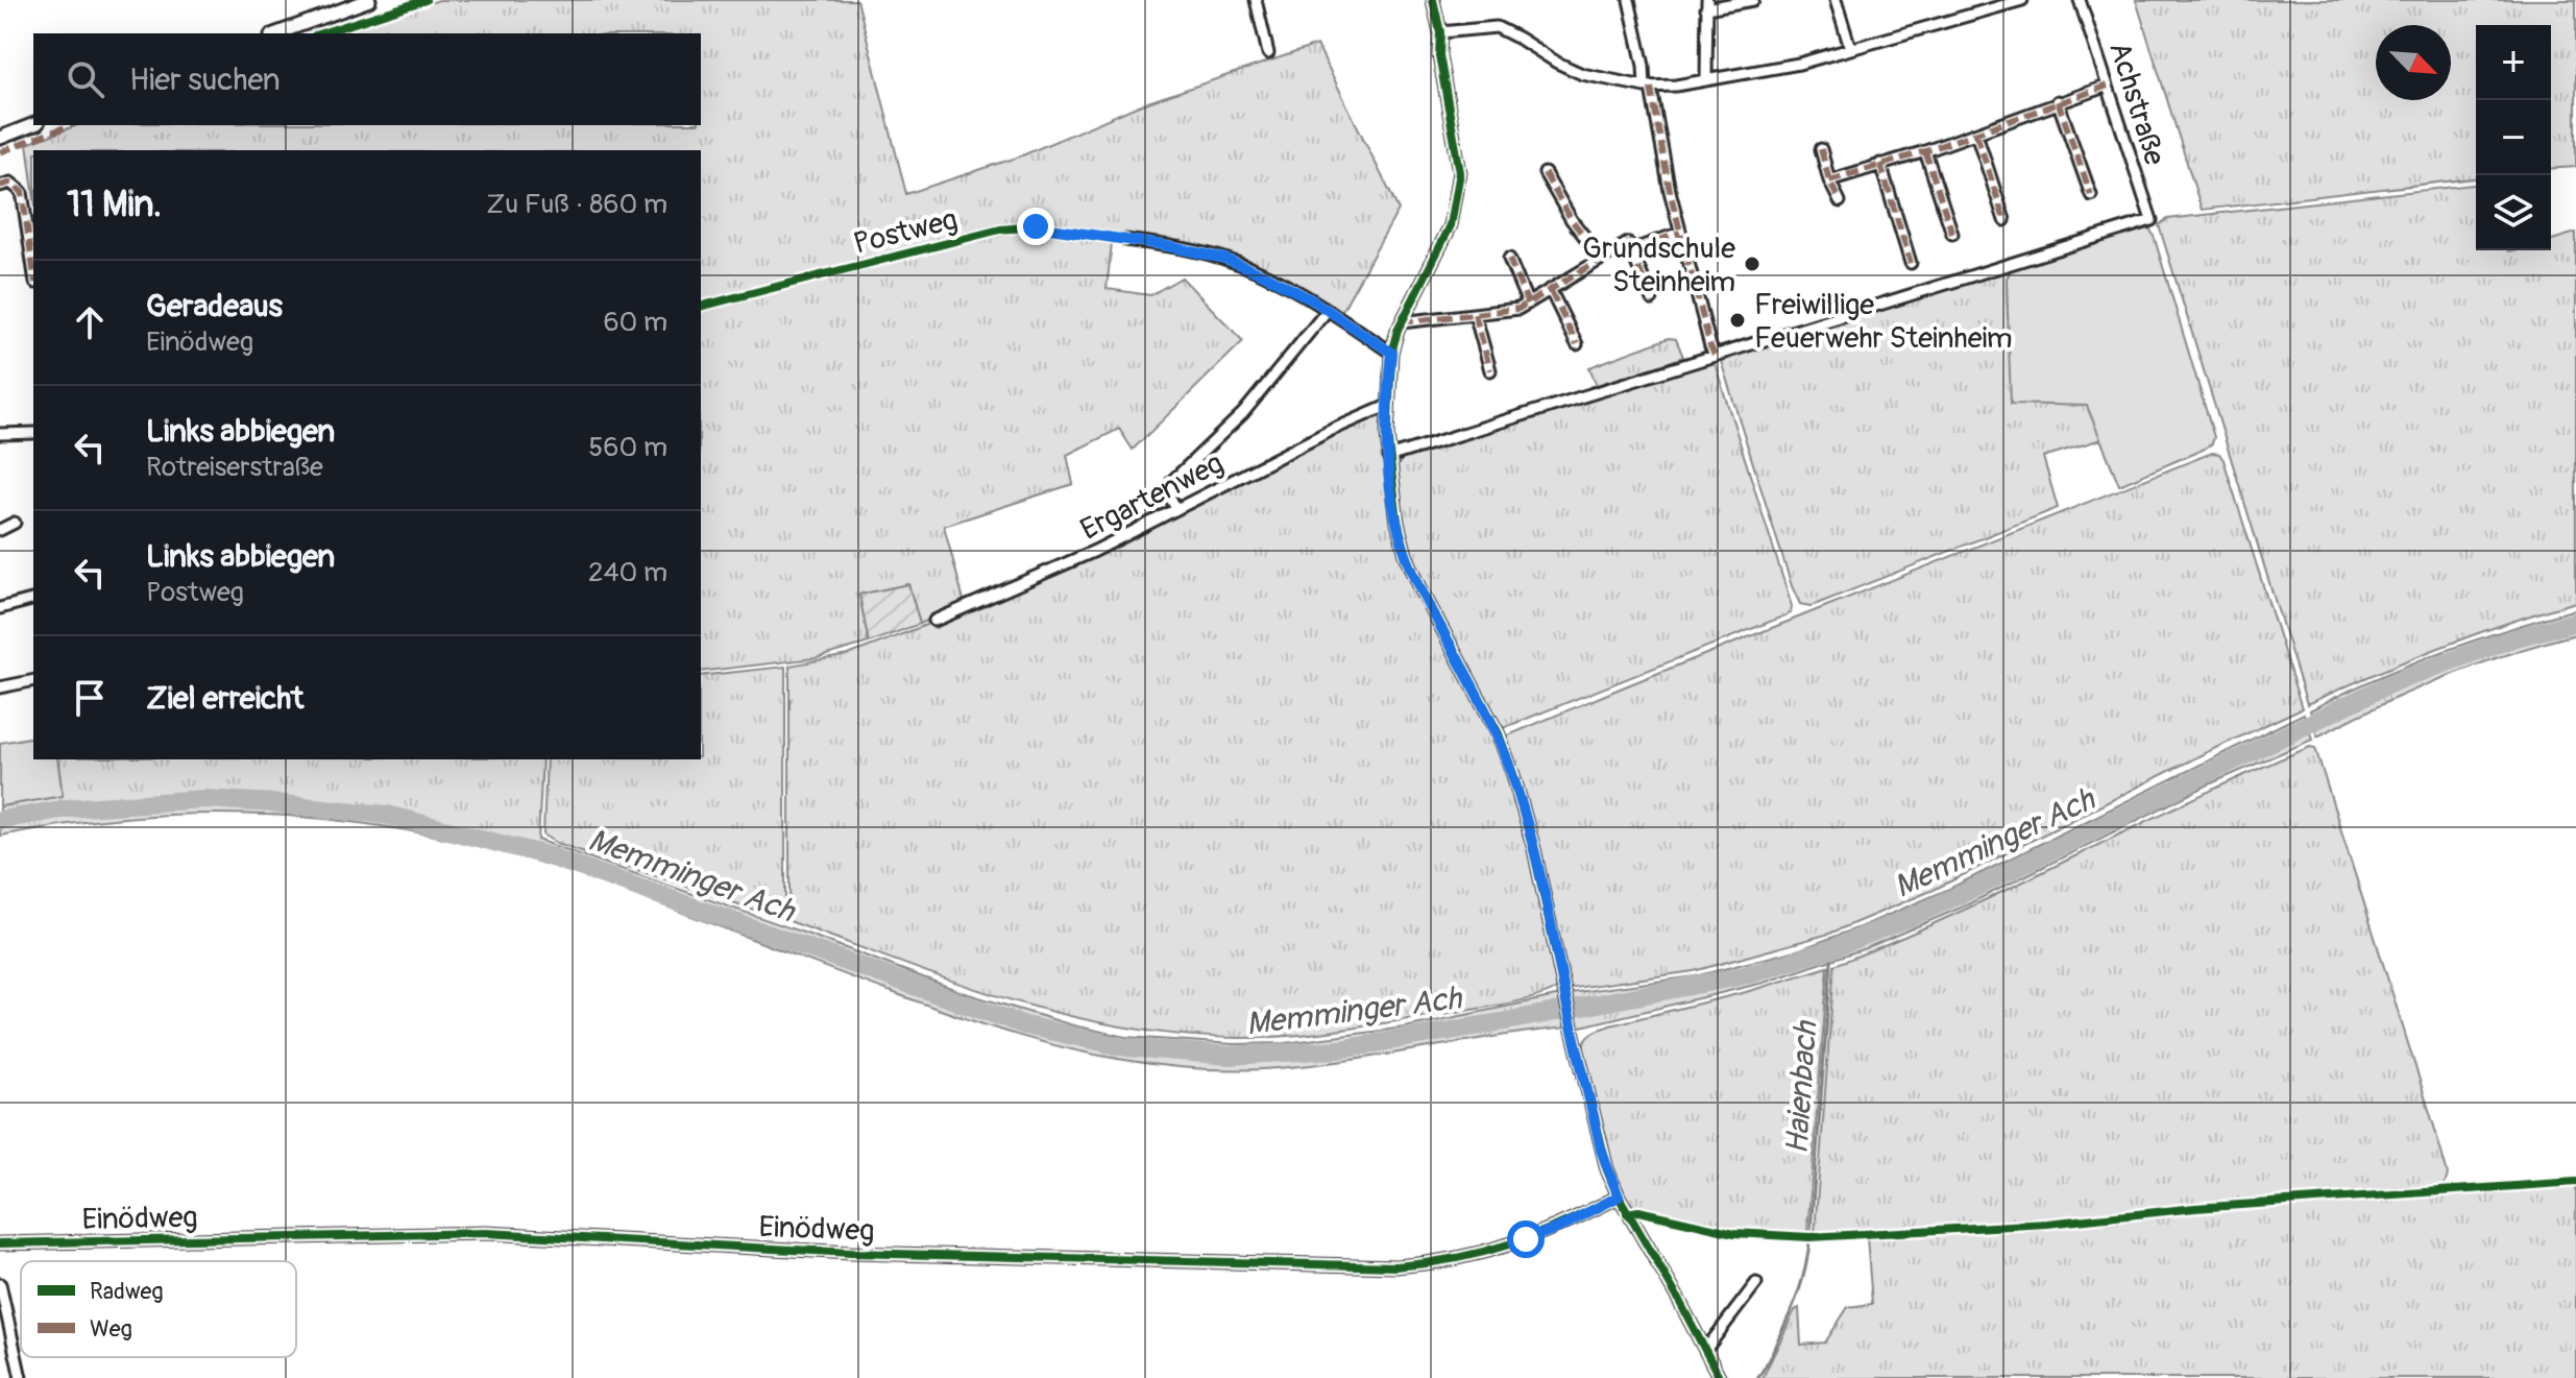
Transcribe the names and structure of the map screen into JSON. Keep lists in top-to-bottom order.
{
  "streets": {
    "street": ["Achstraße", "Ergartenweg", "Einödweg"],
    "cycle path": ["Postweg"]
  },
  "water": ["Memminger Ach", "Haienbach"],
  "places": ["Grundschule Steinheim", "Freiwillige Feuerwehr Steinheim"],
  "legend": ["Radweg", "Weg"],
  "north": "bottom right",
  "page": {
    "map_buttons": ["+", "−"],
    "search": "Hier suchen",
    "heading": ["11 Min.", "Zu Fuß · 860 m"],
    "list": [
      ["Geradeaus", "Einödweg", "60 m"],
      ["Links abbiegen", "Rotreiserstraße", "560 m"],
      ["Links abbiegen", "Postweg", "240 m"],
      "Ziel erreicht"
    ]
  }
}
